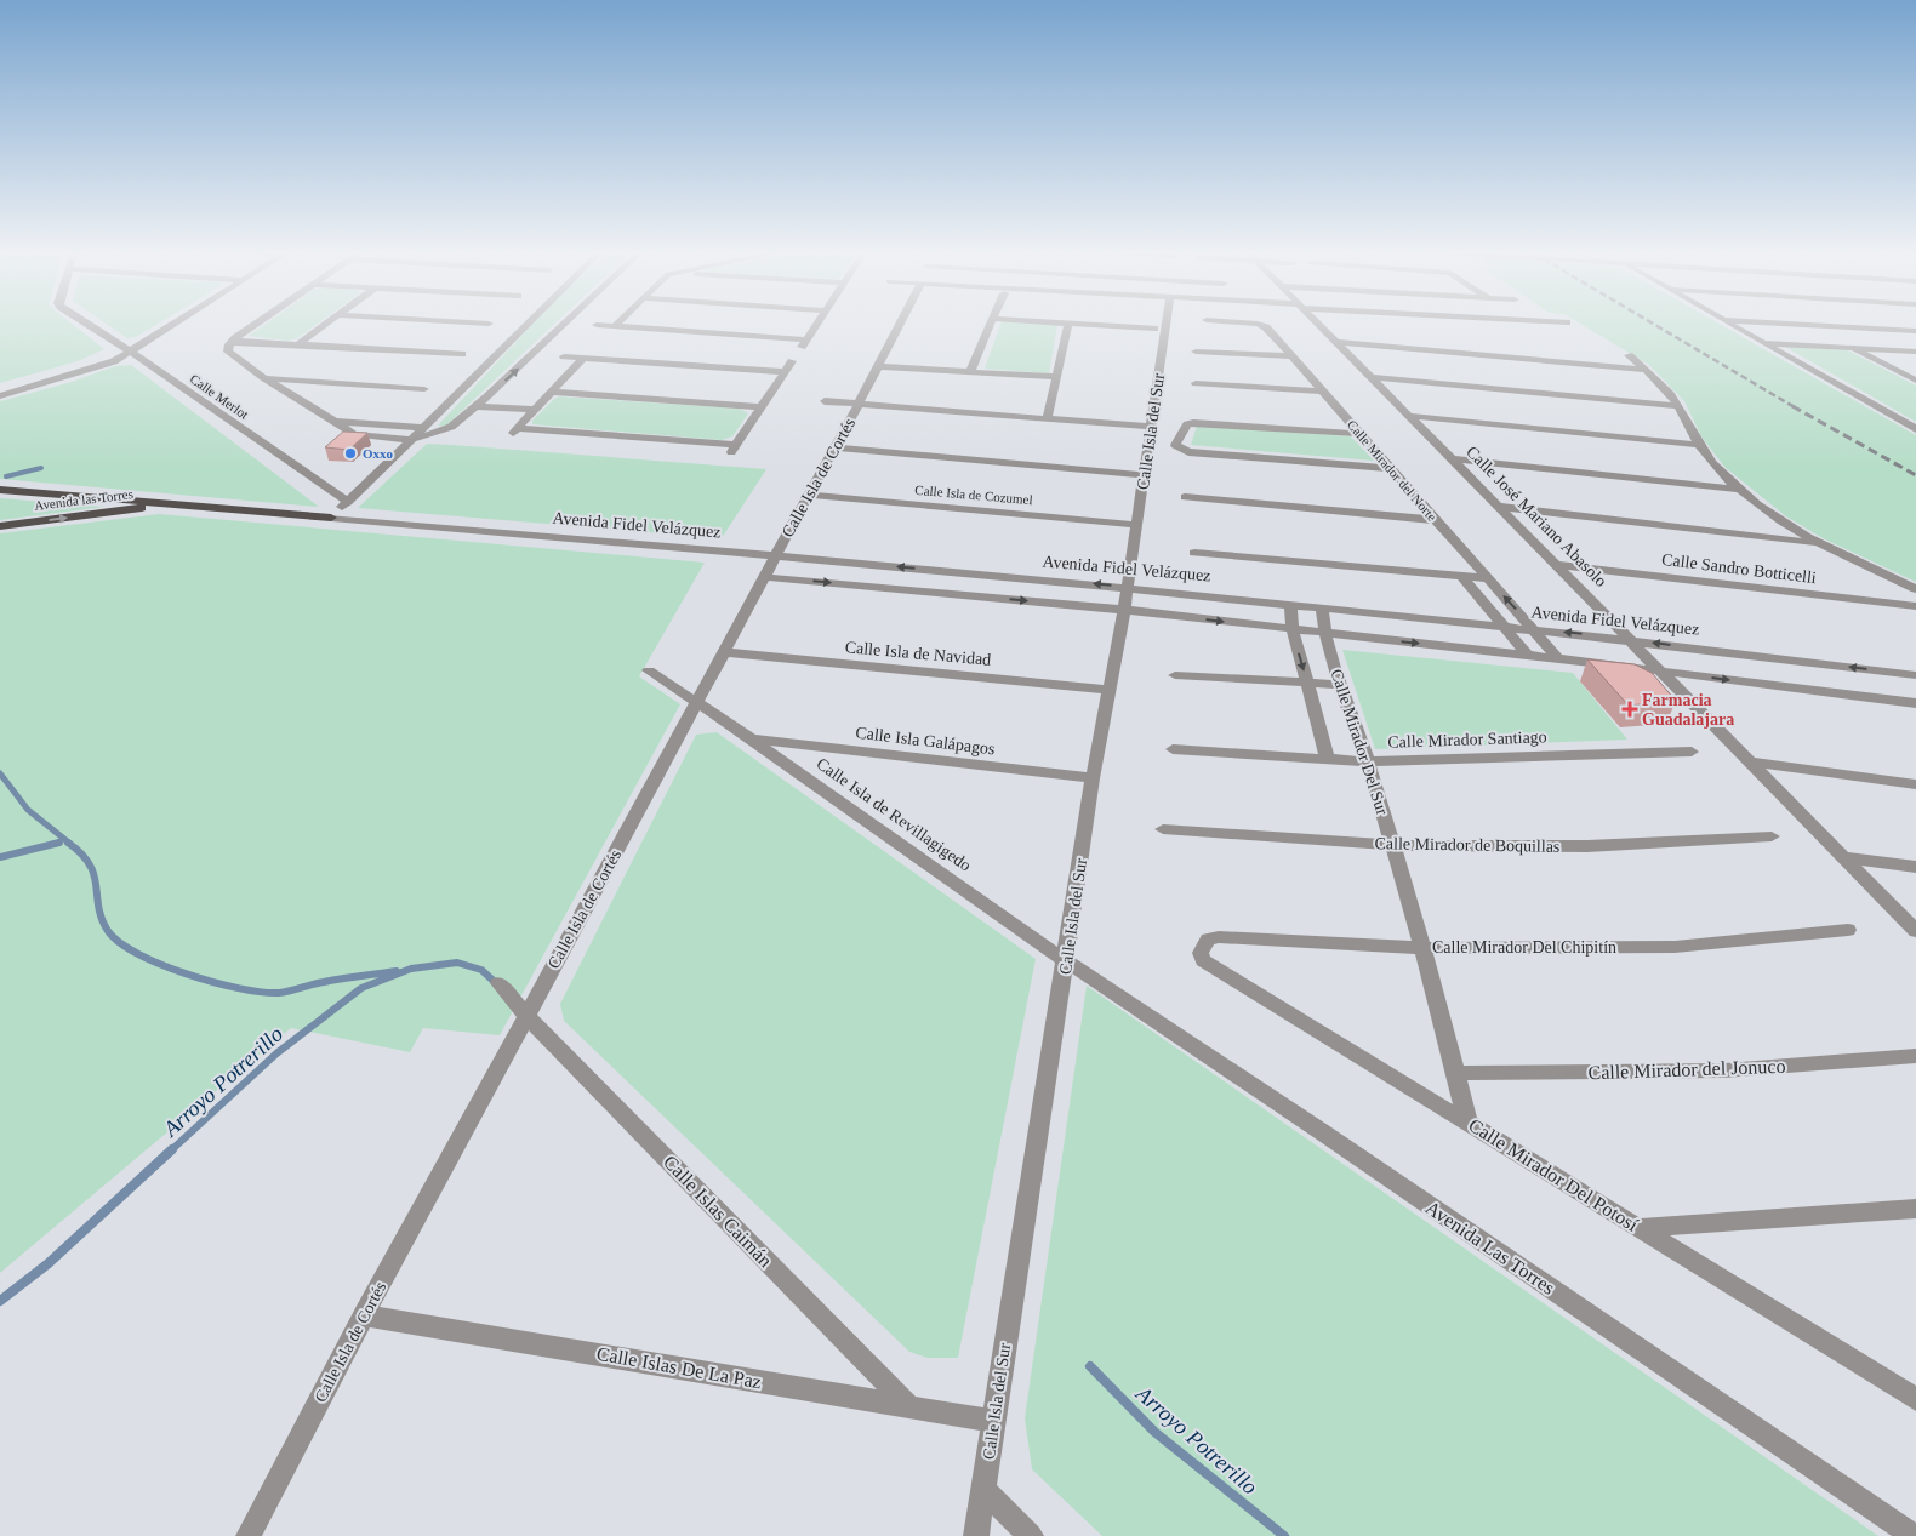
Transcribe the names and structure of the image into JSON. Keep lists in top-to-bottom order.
{
  "streets": {
    "main road": ["Avenida las Torres"],
    "street": [
      "Calle Merlot",
      "Calle Isla del Sur",
      "Calle Mirador del Norte",
      "Calle Isla de Cortés",
      "Calle Isla de Cozumel",
      "Calle José Mariano Abasolo",
      "Avenida Fidel Velázquez",
      "Calle Sandro Botticelli",
      "Calle Isla de Navidad",
      "Calle Mirador Santiago",
      "Calle Isla Galápagos",
      "Calle Mirador Del Sur",
      "Calle Isla de Revillagigedo",
      "Calle Mirador de Boquillas",
      "Calle Mirador Del Chipitín",
      "Calle Mirador del Jonuco",
      "Calle Mirador Del Potosí",
      "Calle Islas Caimán",
      "Avenida Las Torres",
      "Calle Islas De La Paz"
    ]
  },
  "crossings": [
    ["Calle Isla del Sur", "Calle Isla de Cozumel"],
    ["Calle Isla del Sur", "Avenida Fidel Velázquez"],
    ["Calle Isla del Sur", "Calle Isla de Navidad"],
    ["Calle Isla del Sur", "Calle Isla Galápagos"],
    ["Calle Isla del Sur", "Calle Isla de Revillagigedo"],
    ["Calle Isla del Sur", "Avenida Las Torres"],
    ["Calle Isla del Sur", "Calle Islas De La Paz"],
    ["Calle Mirador del Norte", "Avenida Fidel Velázquez"],
    ["Calle Isla de Cortés", "Calle Isla de Cozumel"],
    ["Calle Isla de Cortés", "Avenida Fidel Velázquez"],
    ["Calle Isla de Cortés", "Calle Isla de Navidad"],
    ["Calle Isla de Cortés", "Calle Isla de Revillagigedo"],
    ["Calle Isla de Cortés", "Calle Islas Caimán"],
    ["Calle Isla de Cortés", "Calle Islas De La Paz"],
    ["Avenida las Torres", "Avenida Fidel Velázquez"],
    ["Calle José Mariano Abasolo", "Avenida Fidel Velázquez"],
    ["Calle José Mariano Abasolo", "Calle Sandro Botticelli"],
    ["Avenida Fidel Velázquez", "Calle Mirador Del Sur"],
    ["Calle Mirador Santiago", "Calle Mirador Del Sur"],
    ["Calle Isla Galápagos", "Calle Isla de Revillagigedo"],
    ["Calle Mirador Del Sur", "Calle Mirador de Boquillas"],
    ["Calle Mirador Del Sur", "Calle Mirador Del Chipitín"],
    ["Calle Mirador Del Sur", "Calle Mirador del Jonuco"],
    ["Calle Mirador Del Sur", "Calle Mirador Del Potosí"],
    ["Calle Isla de Revillagigedo", "Avenida Las Torres"],
    ["Calle Mirador Del Chipitín", "Calle Mirador Del Potosí"],
    ["Calle Islas Caimán", "Calle Islas De La Paz"]
  ],
  "water": ["Arroyo Potrerillo"],
  "places": {
    "other": ["Oxxo"],
    "health": ["Farmacia Guadalajara"]
  }
}
